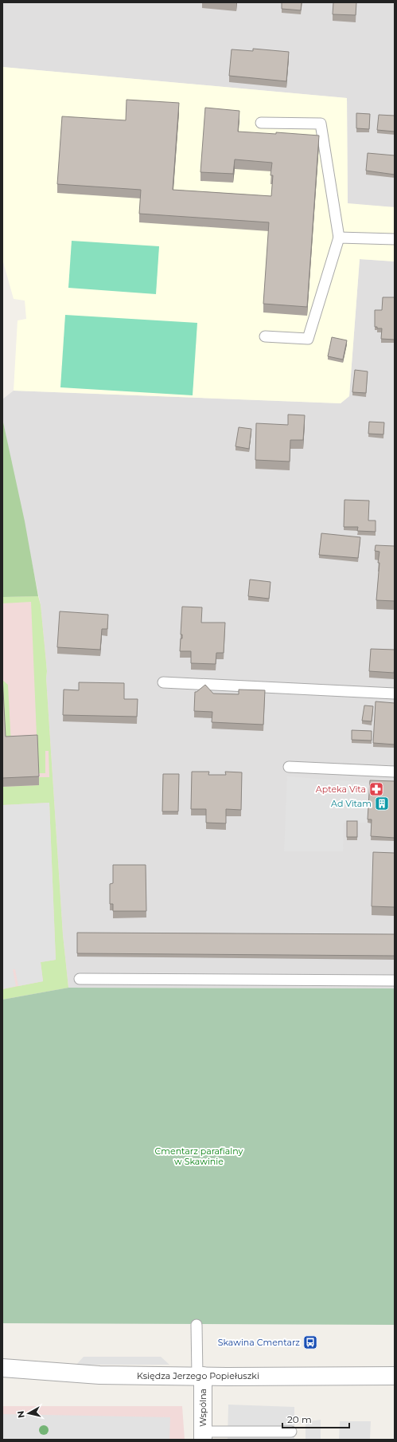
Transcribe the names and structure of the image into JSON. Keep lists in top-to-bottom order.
{
  "streets": {
    "street": ["Księdza Jerzego Popiełuszki", "Wspólna"]
  },
  "crossings": [
    ["Księdza Jerzego Popiełuszki", "Wspólna"]
  ],
  "parks": ["Cmentarz parafialny w Skawinie"],
  "places": {
    "pharmacy": ["Apteka Vita"],
    "building": ["Ad Vitam"],
    "bus stop": ["Skawina Cmentarz"]
  },
  "scale_bar": "20 m",
  "north": "left"
}
